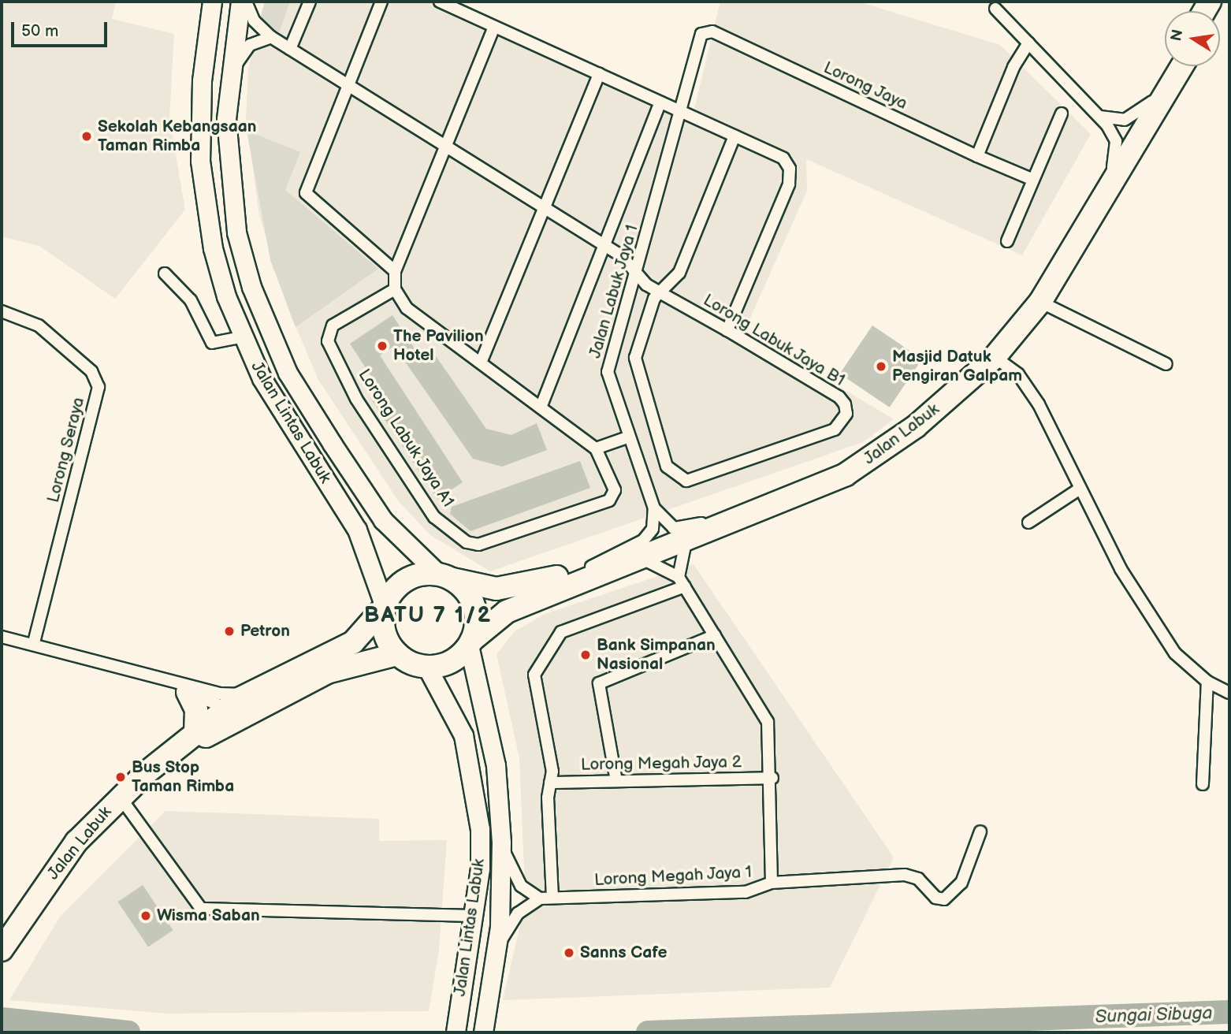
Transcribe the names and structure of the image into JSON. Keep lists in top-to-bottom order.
{
  "streets": {
    "highway": ["Jalan Labuk"],
    "main road": ["Jalan Lintas Labuk"],
    "street": [
      "Lorong Jaya",
      "Jalan Labuk Jaya 1",
      "Lorong Labuk Jaya B1",
      "Lorong Labuk Jaya A1",
      "Lorong Seraya",
      "Lorong Megah Jaya 2",
      "Lorong Megah Jaya 1"
    ]
  },
  "crossings": [
    ["Lorong Jaya", "Jalan Labuk Jaya 1"],
    ["Jalan Labuk Jaya 1", "Lorong Labuk Jaya B1"],
    ["Jalan Lintas Labuk", "Jalan Labuk"],
    ["Lorong Megah Jaya 2", "Lorong Megah Jaya 1"]
  ],
  "districts": ["BATU 7 1/2"],
  "water": ["Sungai Sibuga"],
  "places": [
    "Sekolah Kebangsaan Taman Rimba",
    "The Pavilion Hotel",
    "Masjid Datuk Pengiran Galpam",
    "Petron",
    "Bank Simpanan Nasional",
    "Bus Stop Taman Rimba",
    "Wisma Saban",
    "Sanns Cafe"
  ],
  "scale_bar": "50 m",
  "north": "left"
}
